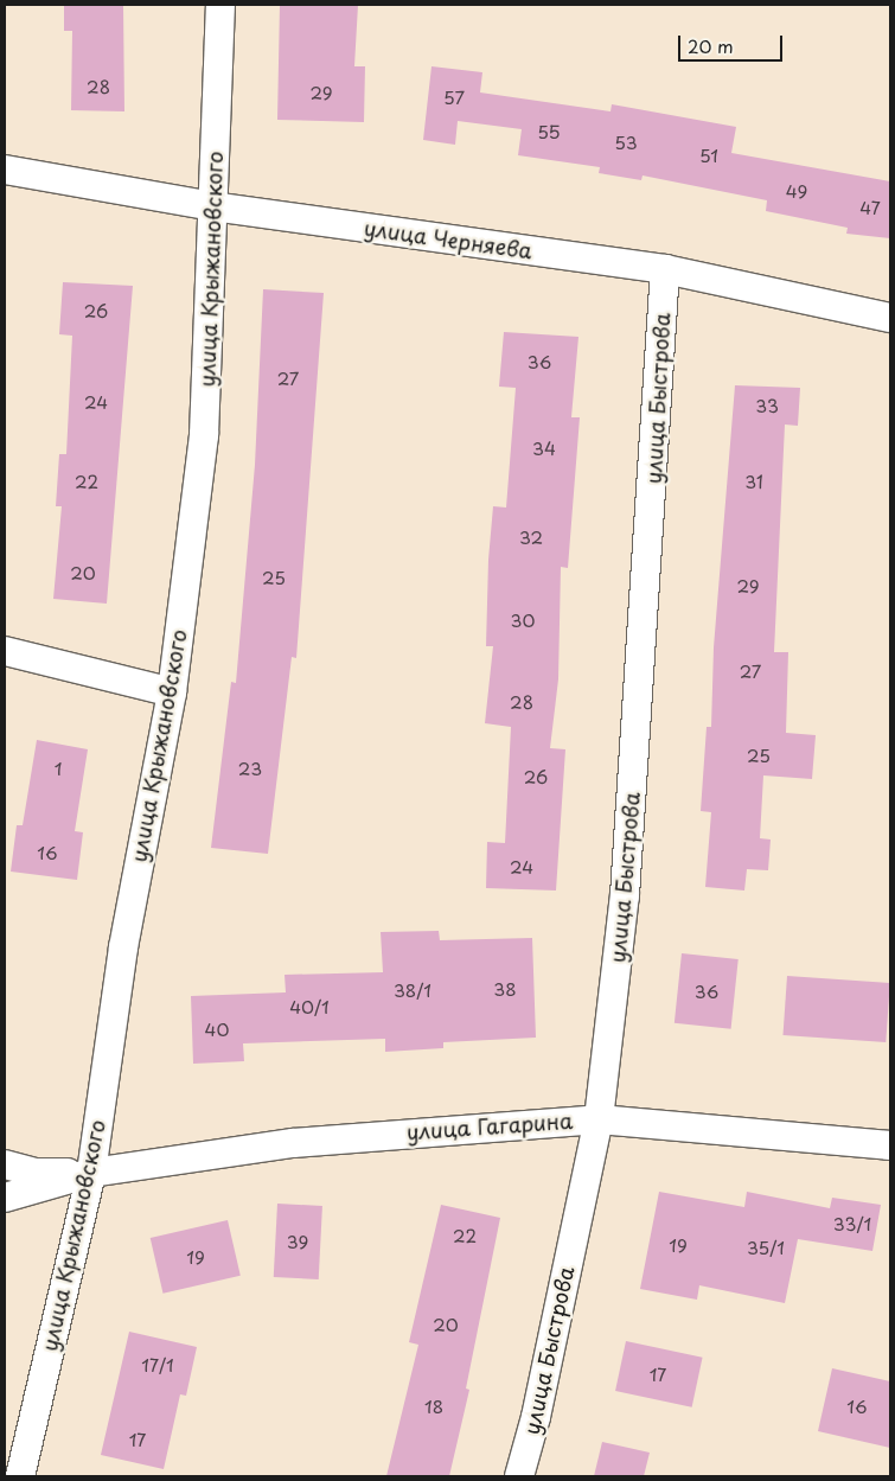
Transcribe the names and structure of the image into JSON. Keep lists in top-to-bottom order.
{
  "streets": {
    "street": [
      "улица Черняева",
      "улица Крыжановского",
      "улица Быстрова",
      "улица Гагарина"
    ]
  },
  "crossings": [
    ["улица Черняева", "улица Крыжановского"],
    ["улица Черняева", "улица Быстрова"],
    ["улица Крыжановского", "улица Гагарина"],
    ["улица Быстрова", "улица Гагарина"]
  ],
  "house_numbers": [
    "28",
    "29",
    "57",
    "55",
    "53",
    "51",
    "49",
    "47",
    "26",
    "36",
    "27",
    "24",
    "33",
    "34",
    "22",
    "31",
    "32",
    "20",
    "25",
    "29",
    "30",
    "27",
    "28",
    "25",
    "1",
    "23",
    "26",
    "16",
    "24",
    "38",
    "38/1",
    "36",
    "40/1",
    "40",
    "33/1",
    "22",
    "39",
    "19",
    "35/1",
    "19",
    "20",
    "17/1",
    "17",
    "18",
    "16",
    "17"
  ],
  "scale_bar": "20 m"
}
